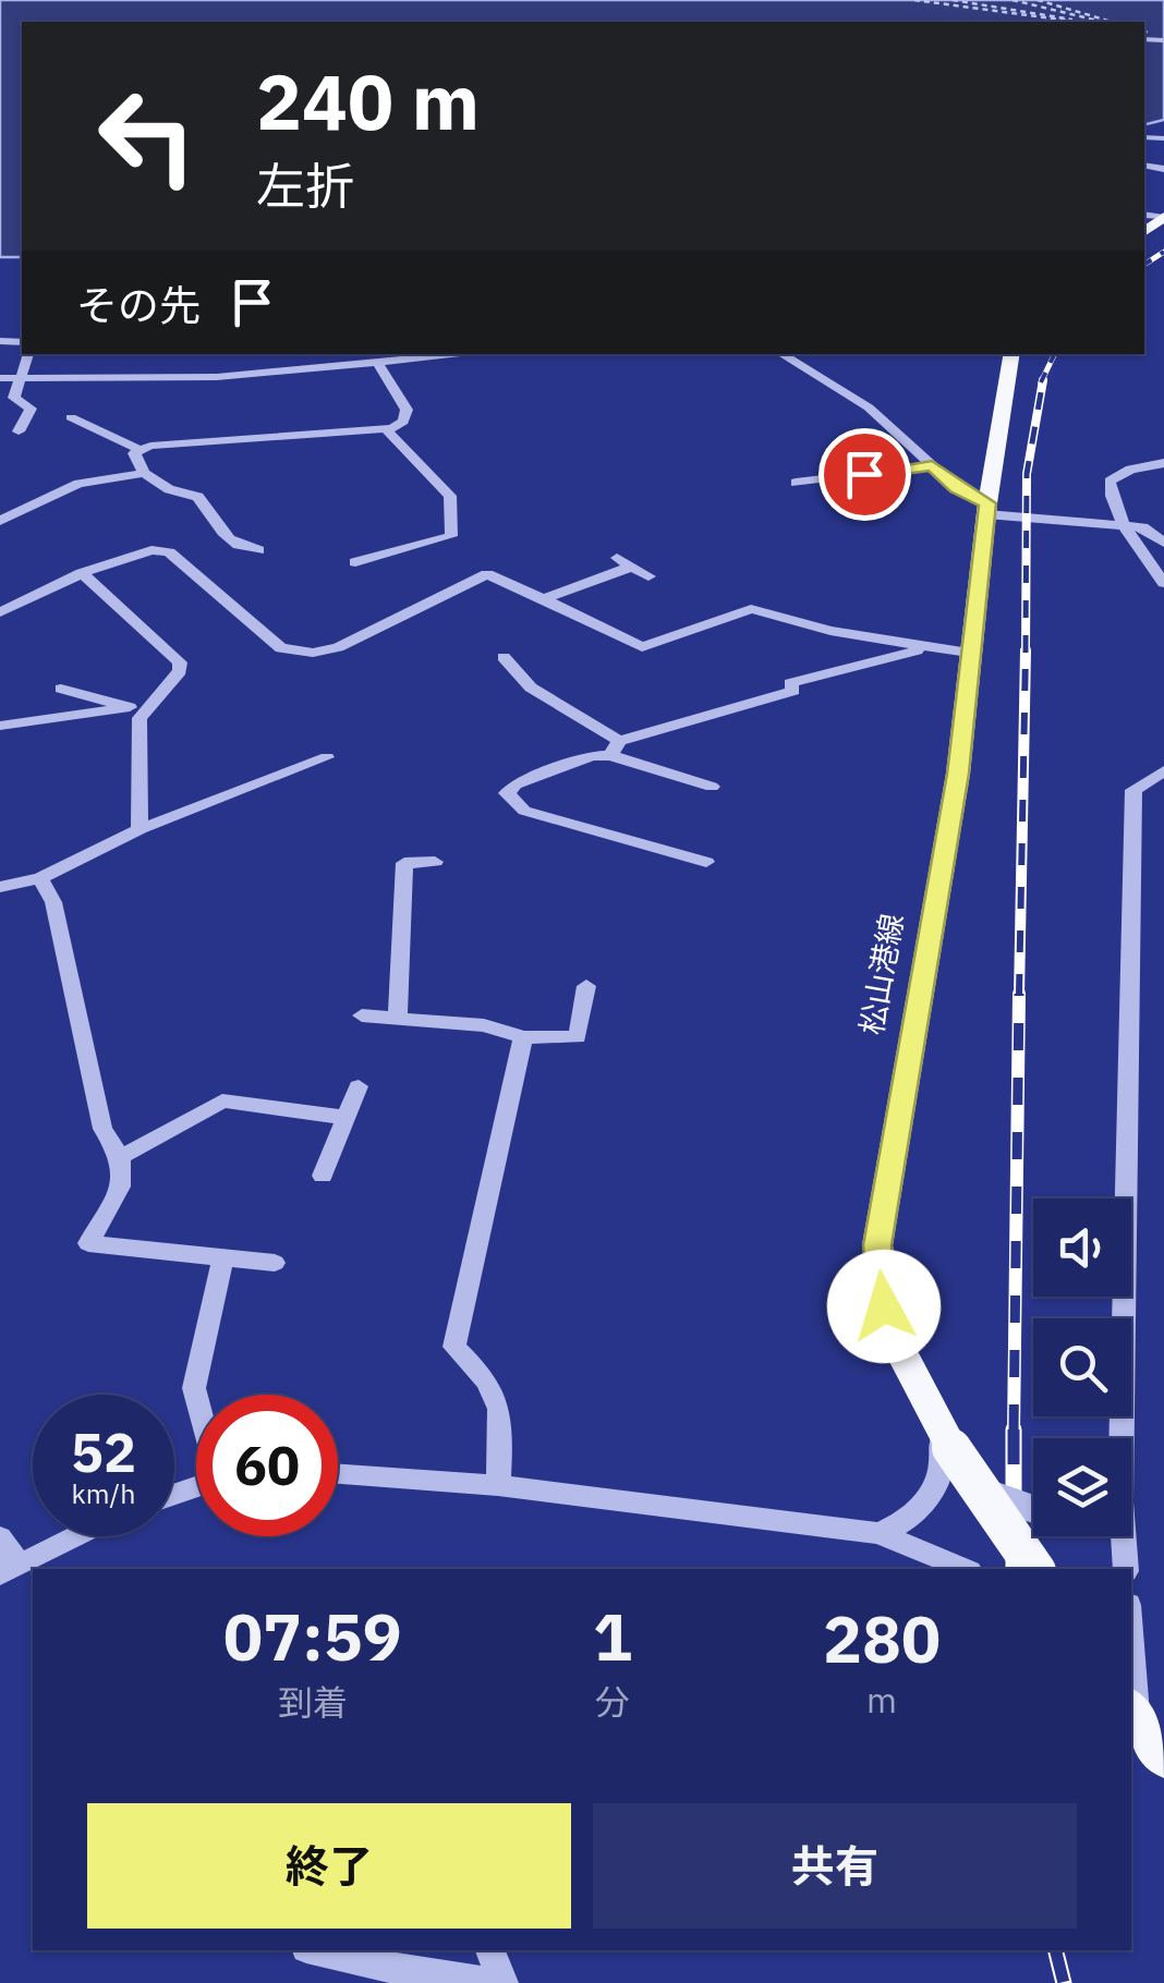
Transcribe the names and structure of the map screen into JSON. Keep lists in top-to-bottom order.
{
  "streets": {
    "main road": ["松山港線"]
  },
  "page": {
    "turn": ["240 m", "左折"],
    "then": "その先",
    "speed": "52 km/h",
    "limit": "60",
    "eta": [
      "07:59",
      "到着",
      "1",
      "分",
      "280",
      "m"
    ],
    "buttons": ["終了", "共有"]
  }
}
